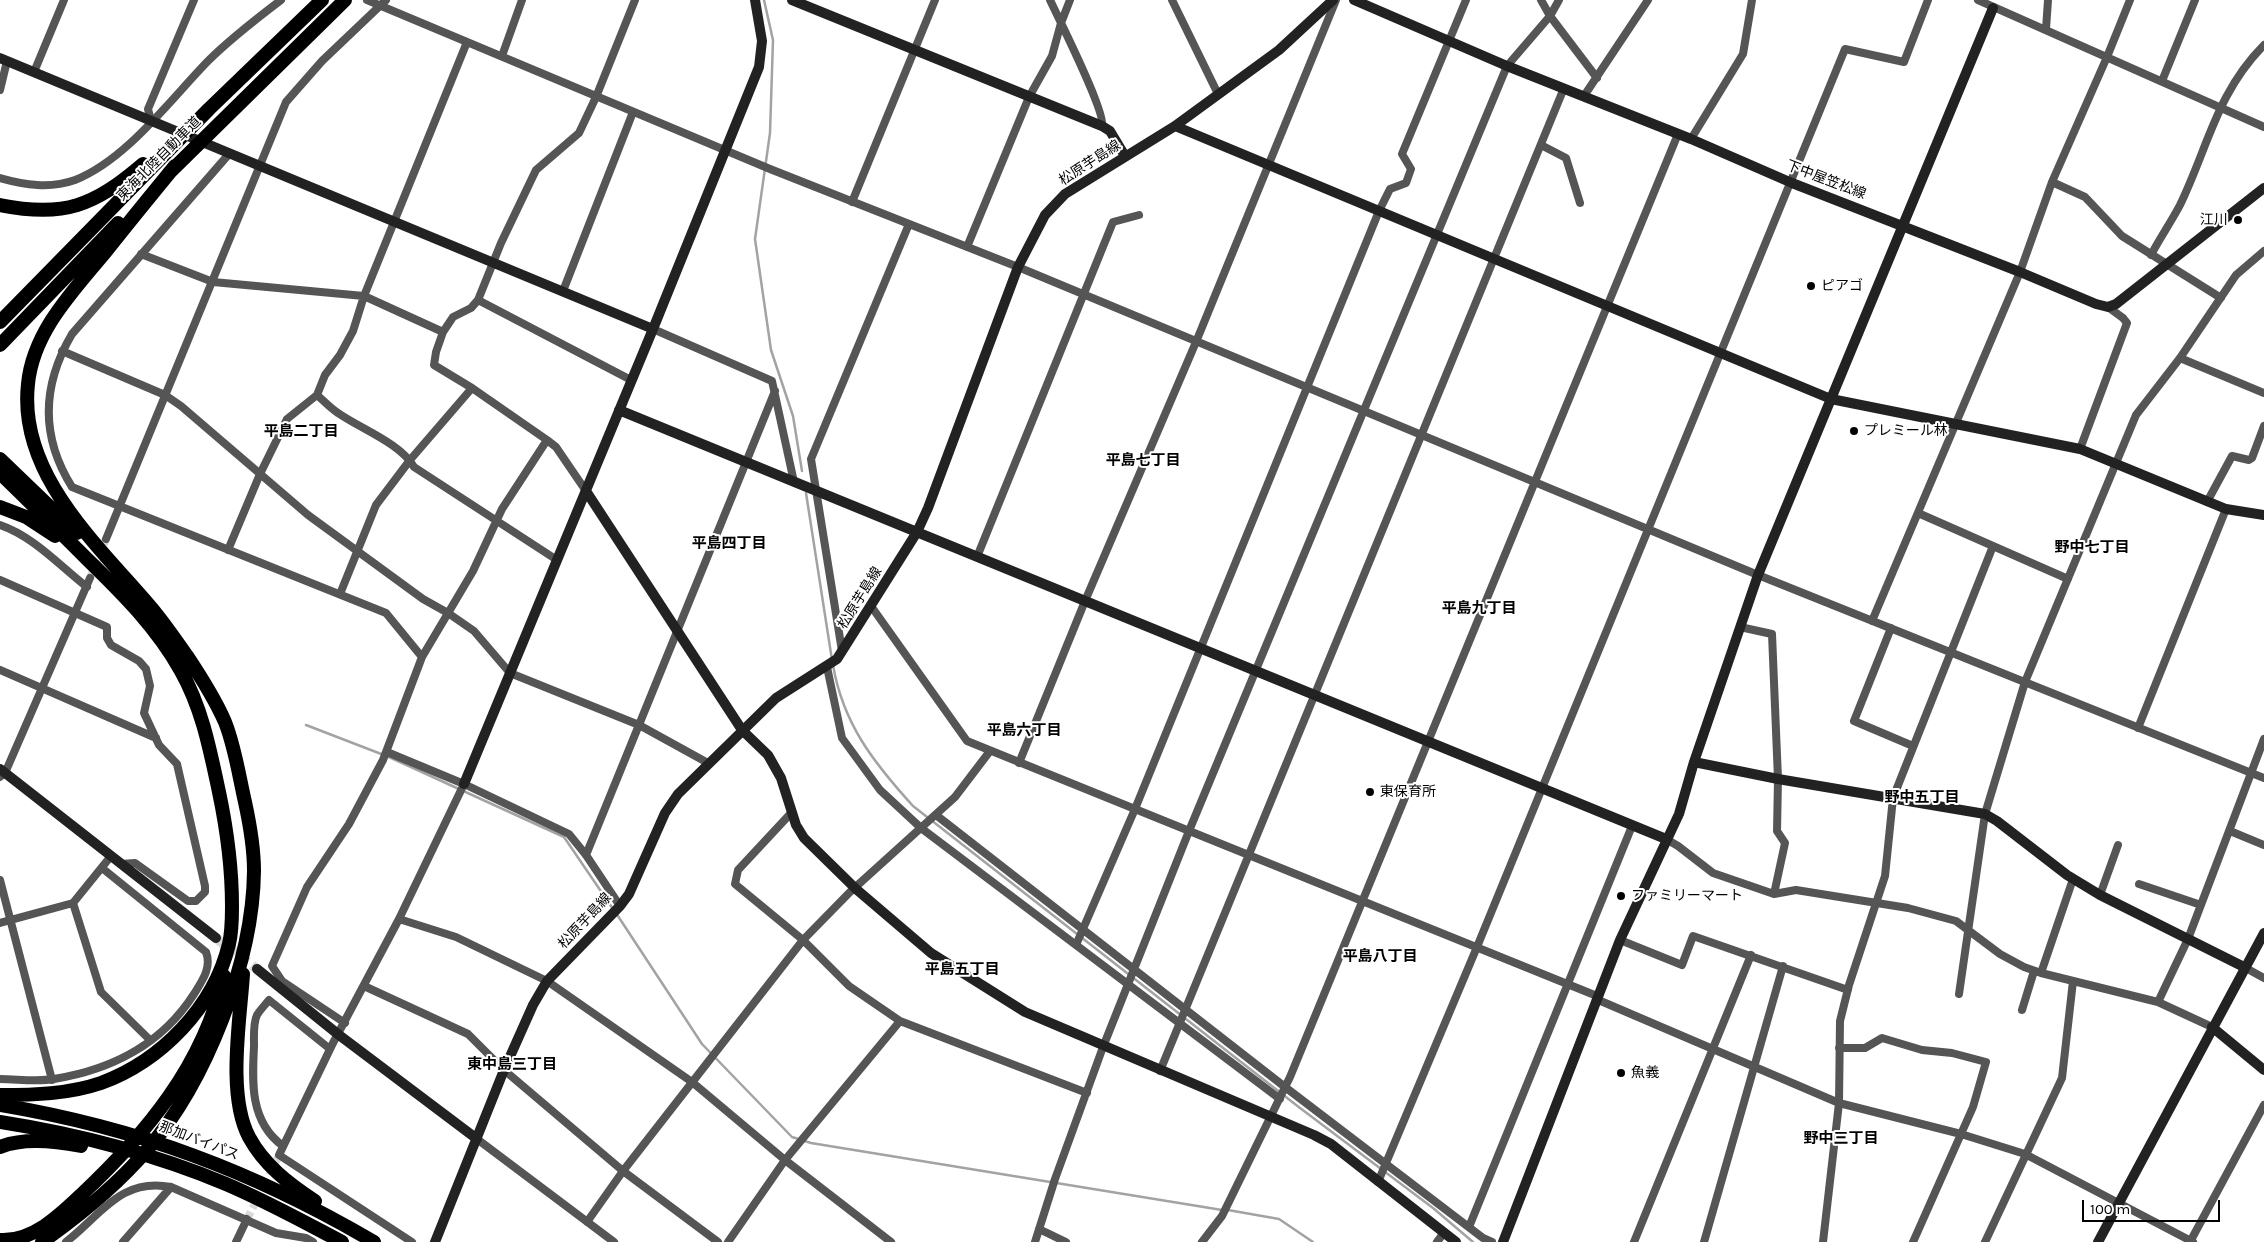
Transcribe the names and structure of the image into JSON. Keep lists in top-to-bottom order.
{
  "streets": {
    "highway": ["東海北陸自動車道", "那加バイパス"],
    "street": ["松原芋島線", "下中屋笠松線"]
  },
  "districts": [
    "平島二丁目",
    "平島七丁目",
    "平島四丁目",
    "野中七丁目",
    "平島九丁目",
    "平島六丁目",
    "野中五丁目",
    "平島八丁目",
    "平島五丁目",
    "東中島三丁目",
    "野中三丁目"
  ],
  "places": [
    "江川",
    "ピアゴ",
    "プレミール林",
    "東保育所",
    "ファミリーマート",
    "魚義"
  ],
  "scale_bar": "100 m"
}
